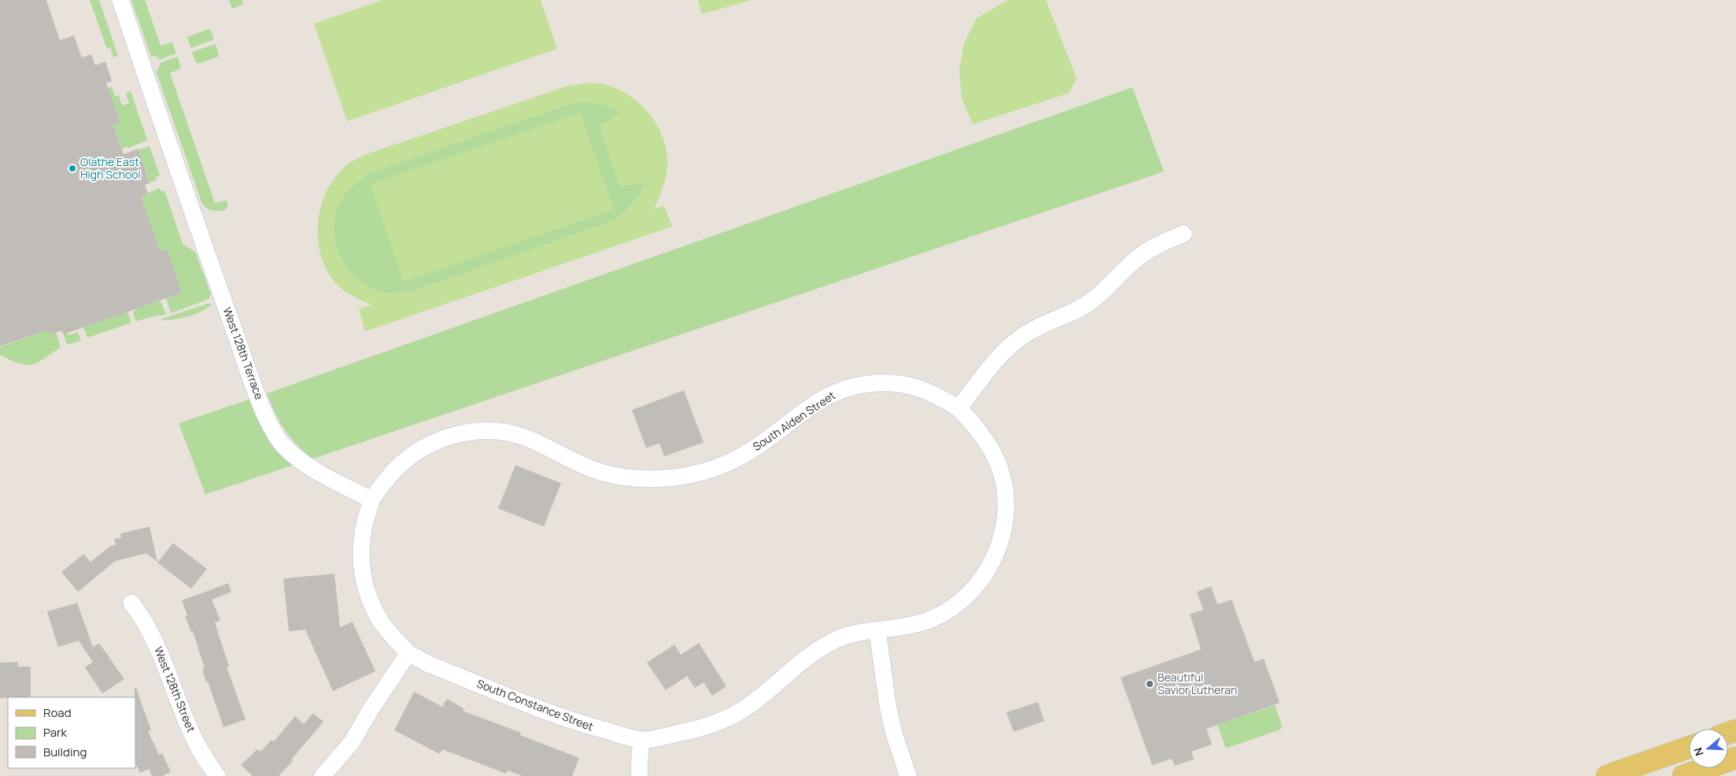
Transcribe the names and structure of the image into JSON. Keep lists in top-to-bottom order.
{
  "streets": {
    "street": [
      "West 128th Terrace",
      "South Alden Street",
      "West 128th Street",
      "South Constance Street"
    ]
  },
  "crossings": [
    ["West 128th Terrace", "South Alden Street"],
    ["South Alden Street", "South Constance Street"]
  ],
  "places": ["Olathe East High School", "Beautiful Savior Lutheran"],
  "legend": ["Road", "Park", "Building"],
  "north": "left"
}
